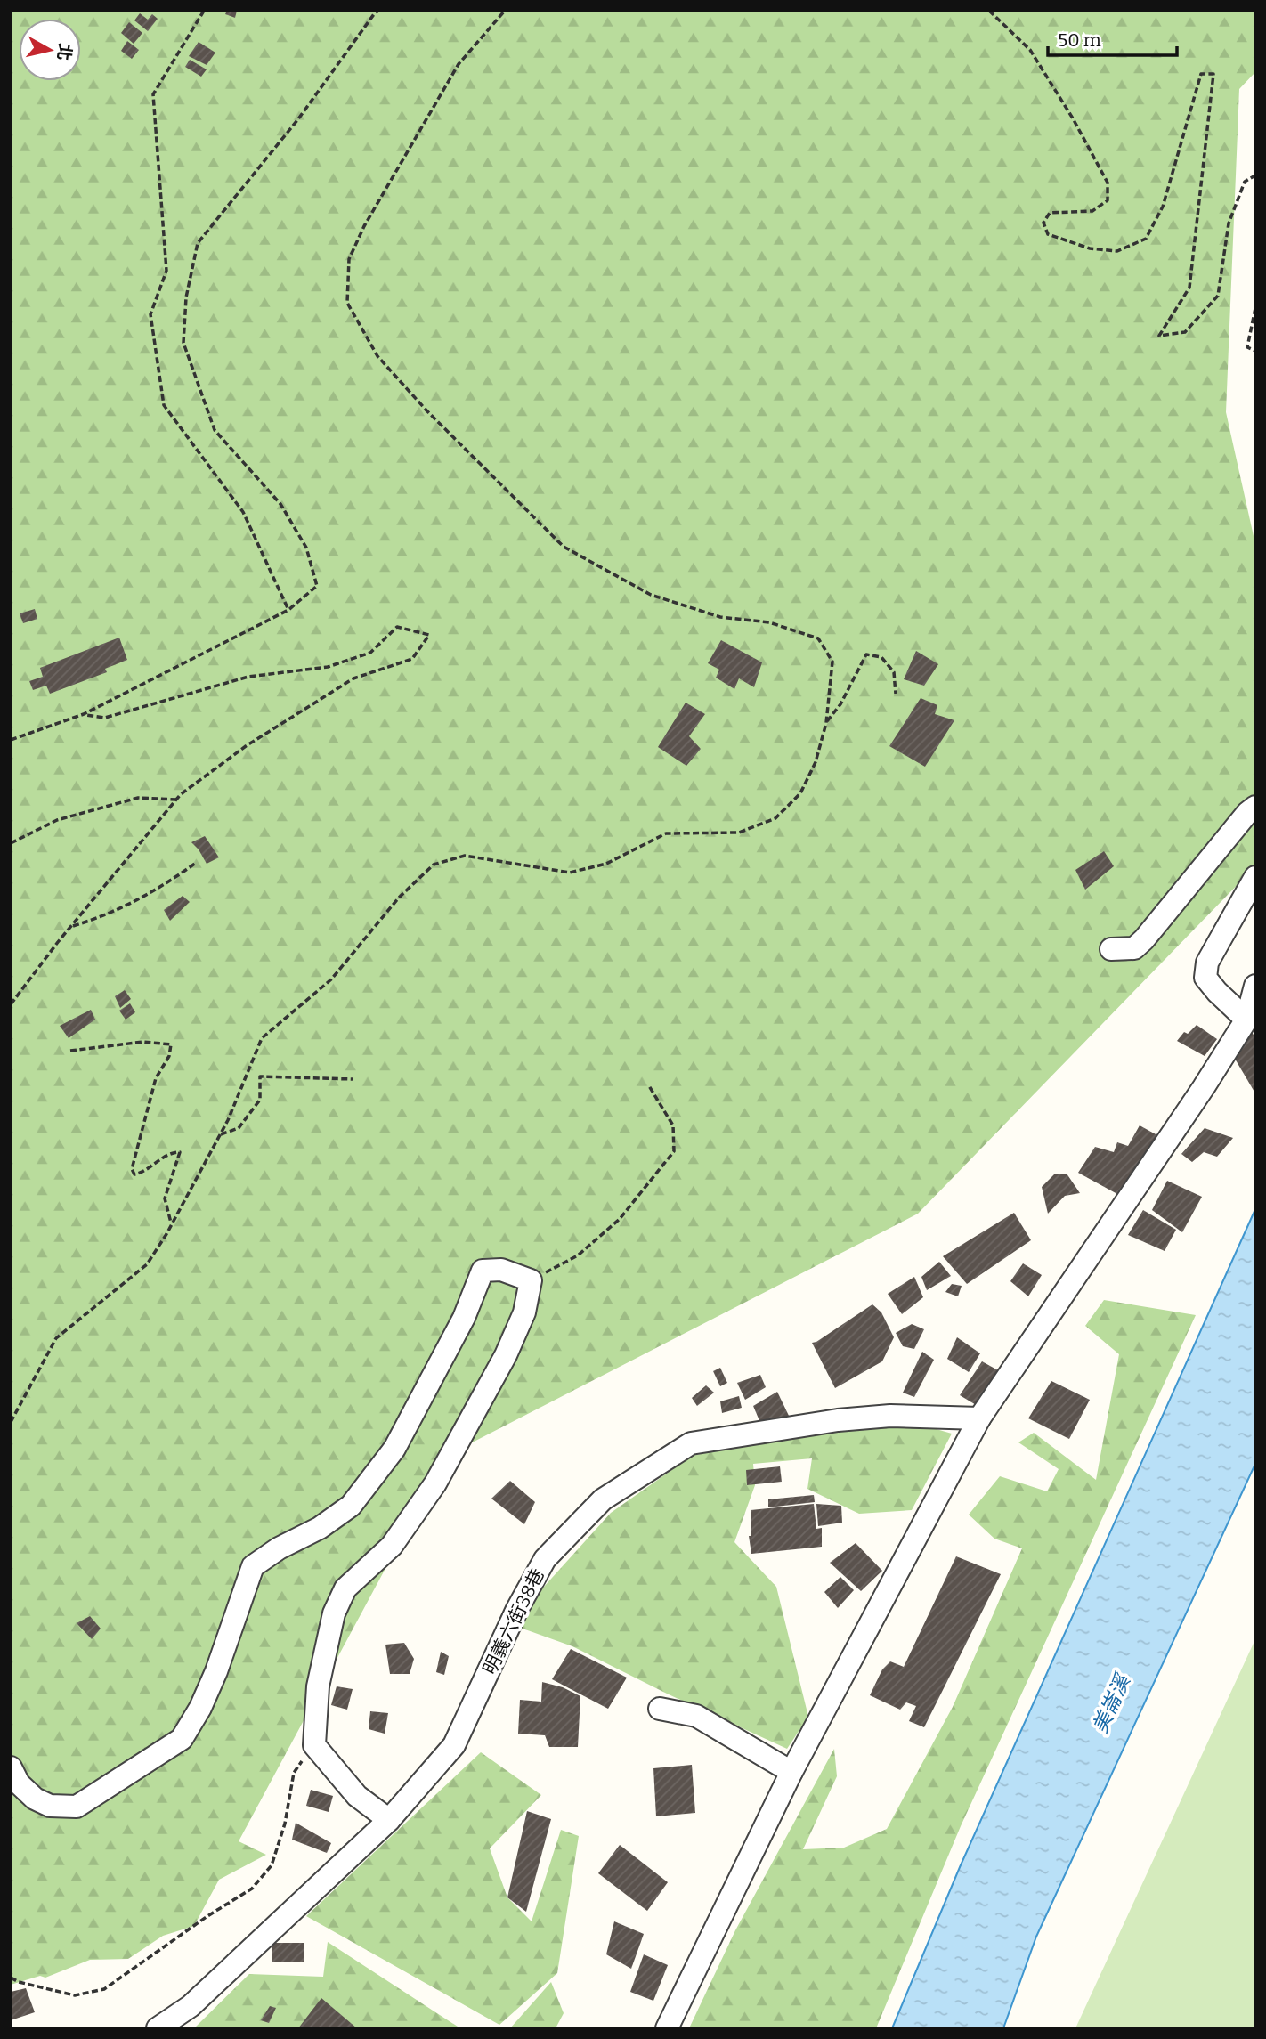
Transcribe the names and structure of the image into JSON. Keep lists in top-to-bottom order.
{
  "streets": {
    "street": ["明義六街38巷"]
  },
  "water": ["美崙溪"],
  "scale_bar": "50 m",
  "north": "right"
}
